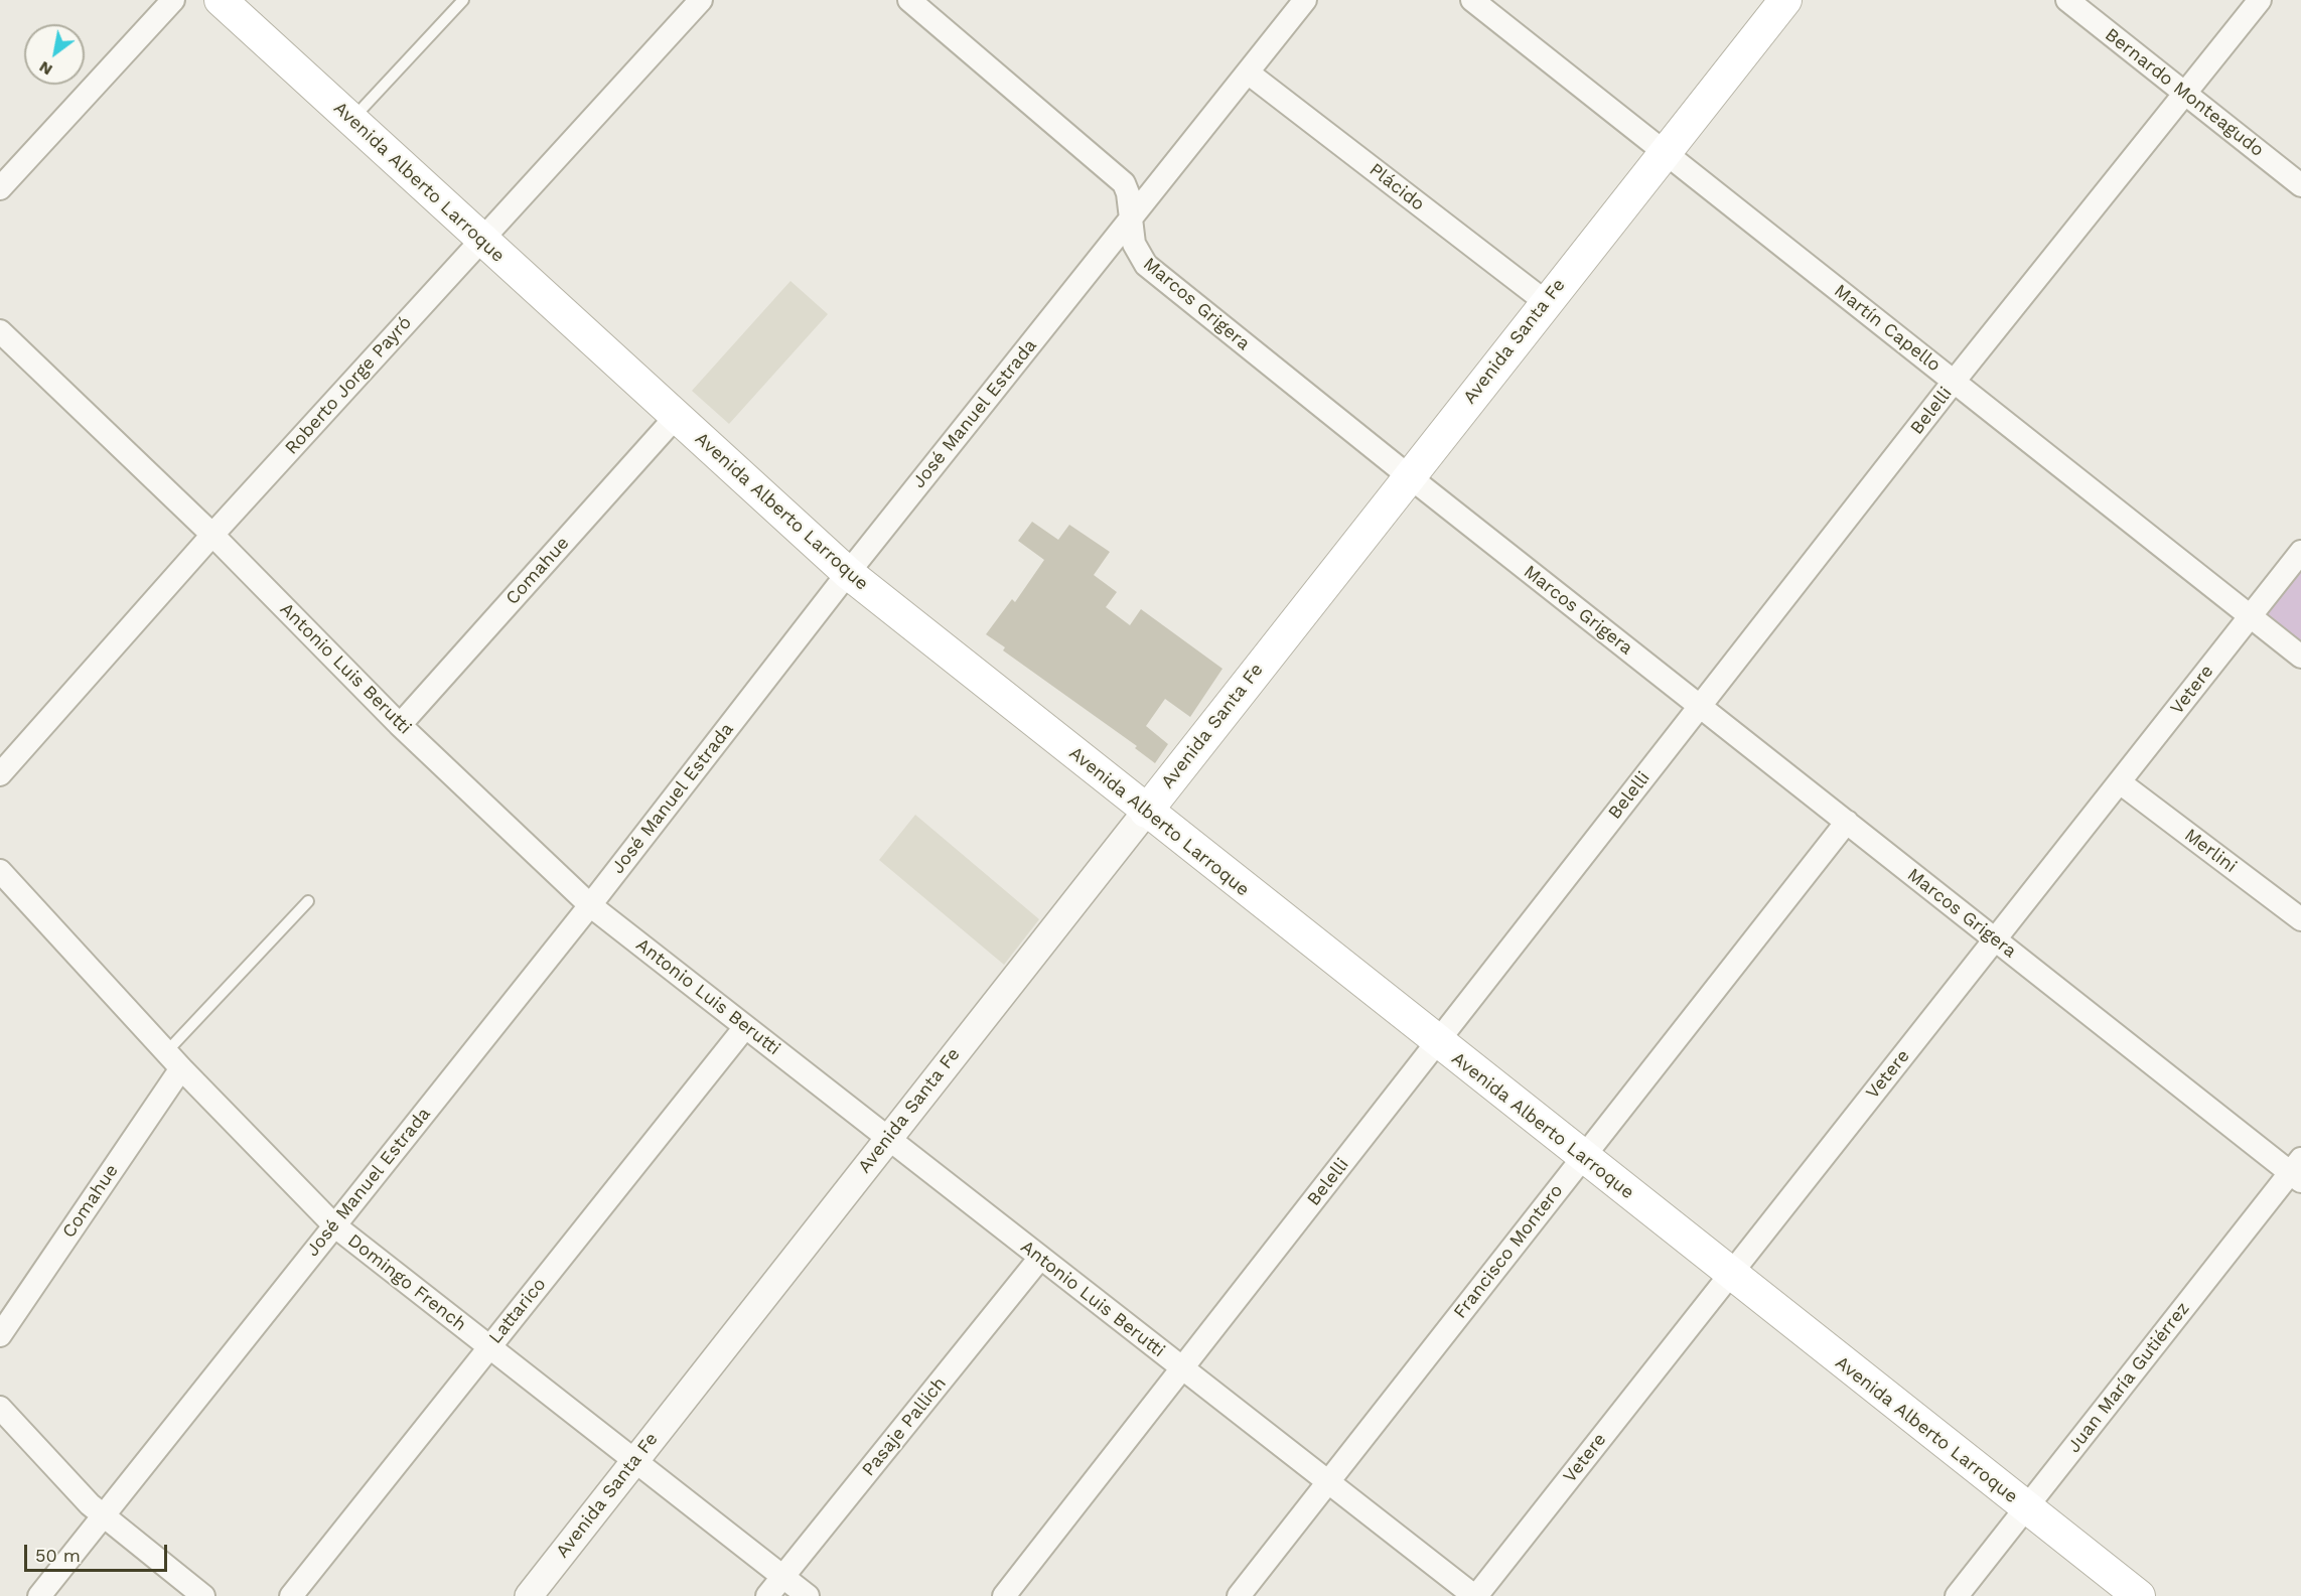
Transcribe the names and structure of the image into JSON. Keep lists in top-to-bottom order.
{
  "streets": {
    "main road": ["Avenida Alberto Larroque", "Avenida Santa Fe"],
    "street": [
      "Bernardo Monteagudo",
      "Plácido",
      "Marcos Grigera",
      "Martín Capello",
      "Roberto Jorge Payró",
      "Belelli",
      "José Manuel Estrada",
      "Comahue",
      "Antonio Luis Berutti",
      "Vetere",
      "Merlini",
      "Francisco Montero",
      "Domingo French",
      "Lattarico",
      "Juan María Gutiérrez",
      "Pasaje Pallich"
    ]
  },
  "crossings": [
    ["Bernardo Monteagudo", "Belelli"],
    ["Avenida Alberto Larroque", "Avenida Santa Fe"],
    ["Avenida Alberto Larroque", "Roberto Jorge Payró"],
    ["Avenida Alberto Larroque", "Belelli"],
    ["Avenida Alberto Larroque", "José Manuel Estrada"],
    ["Avenida Alberto Larroque", "Comahue"],
    ["Avenida Alberto Larroque", "Vetere"],
    ["Avenida Alberto Larroque", "Francisco Montero"],
    ["Avenida Alberto Larroque", "Juan María Gutiérrez"],
    ["Plácido", "Avenida Santa Fe"],
    ["Plácido", "José Manuel Estrada"],
    ["Marcos Grigera", "Avenida Santa Fe"],
    ["Marcos Grigera", "Belelli"],
    ["Marcos Grigera", "José Manuel Estrada"],
    ["Marcos Grigera", "Vetere"],
    ["Marcos Grigera", "Francisco Montero"],
    ["Marcos Grigera", "Juan María Gutiérrez"],
    ["Martín Capello", "Avenida Santa Fe"],
    ["Martín Capello", "Belelli"],
    ["Martín Capello", "Vetere"],
    ["Avenida Santa Fe", "Antonio Luis Berutti"],
    ["Avenida Santa Fe", "Domingo French"],
    ["Roberto Jorge Payró", "Antonio Luis Berutti"],
    ["Belelli", "Antonio Luis Berutti"],
    ["José Manuel Estrada", "Antonio Luis Berutti"],
    ["José Manuel Estrada", "Domingo French"],
    ["Comahue", "Antonio Luis Berutti"],
    ["Comahue", "Domingo French"],
    ["Antonio Luis Berutti", "Vetere"],
    ["Antonio Luis Berutti", "Francisco Montero"],
    ["Antonio Luis Berutti", "Lattarico"],
    ["Antonio Luis Berutti", "Pasaje Pallich"],
    ["Vetere", "Merlini"],
    ["Domingo French", "Lattarico"],
    ["Domingo French", "Pasaje Pallich"]
  ],
  "scale_bar": "50 m",
  "north": "bottom left"
}
